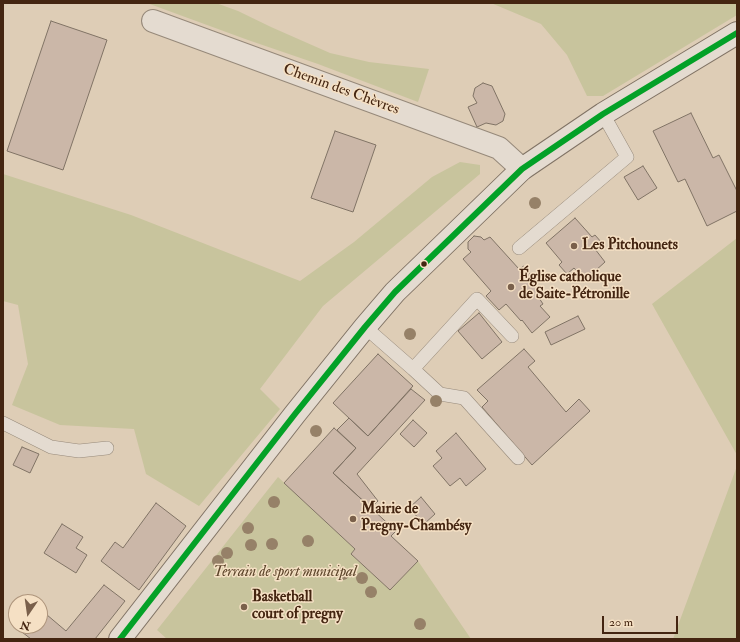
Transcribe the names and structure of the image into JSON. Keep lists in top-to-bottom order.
{
  "streets": {
    "street": ["Chemin des Chèvres"]
  },
  "parks": ["Terrain de sport municipal"],
  "places": [
    "Les Pitchounets",
    "Église catholique de Saite-Pétronille",
    "Mairie de Pregny-Chambésy",
    "Basketball court of pregny"
  ],
  "lines": ["transit line 20"],
  "scale_bar": "20 m",
  "north": "bottom"
}
